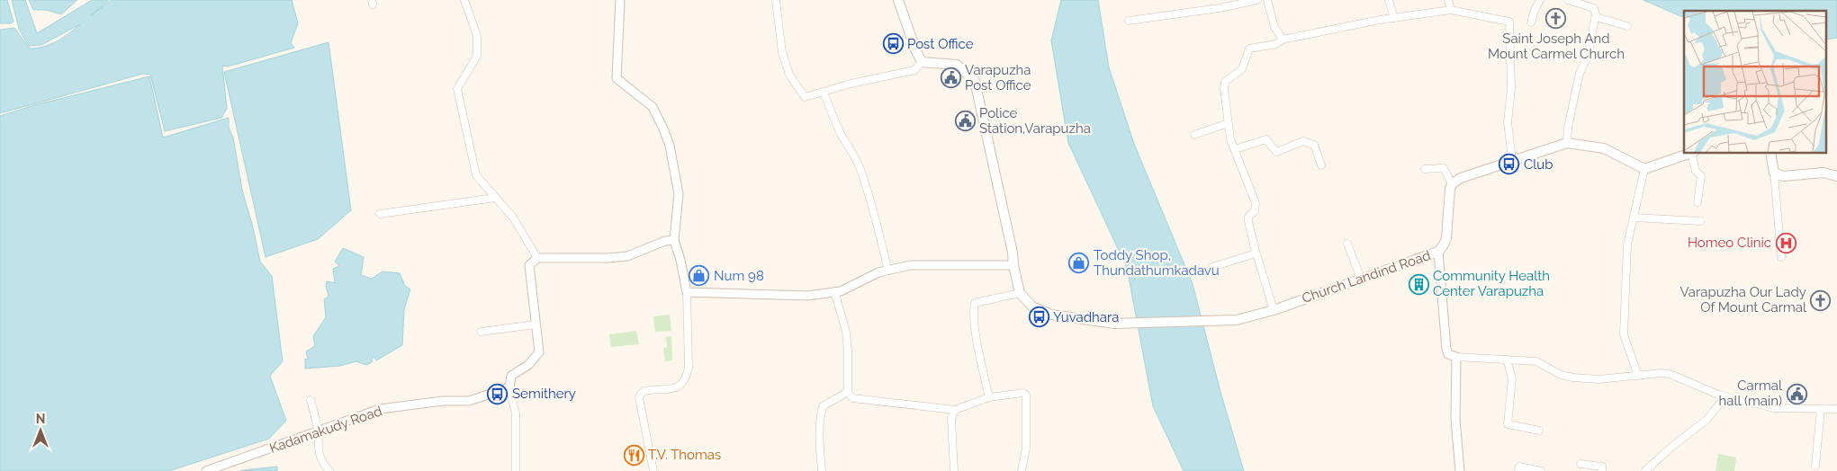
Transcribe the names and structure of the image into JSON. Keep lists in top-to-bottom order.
{
  "streets": {
    "main road": ["Church Landind Road"],
    "street": ["Kadamakudy Road"]
  },
  "places": {
    "church": ["Saint Joseph And Mount Carmel Church", "Varapuzha Our Lady Of Mount Carmal"],
    "bus stop": [
      "Post Office",
      "Club",
      "Yuvadhara",
      "Semithery"
    ],
    "public building": ["Varapuzha Post Office", "Police Station,Varapuzha", "Carmal hall (main)"],
    "hospital": ["Homeo Clinic"],
    "shop": ["Toddy Shop, Thundathumkadavu", "Num 98"],
    "building": ["Community Health Center Varapuzha"],
    "restaurant": ["T.V. Thomas"]
  },
  "north": "top"
}
